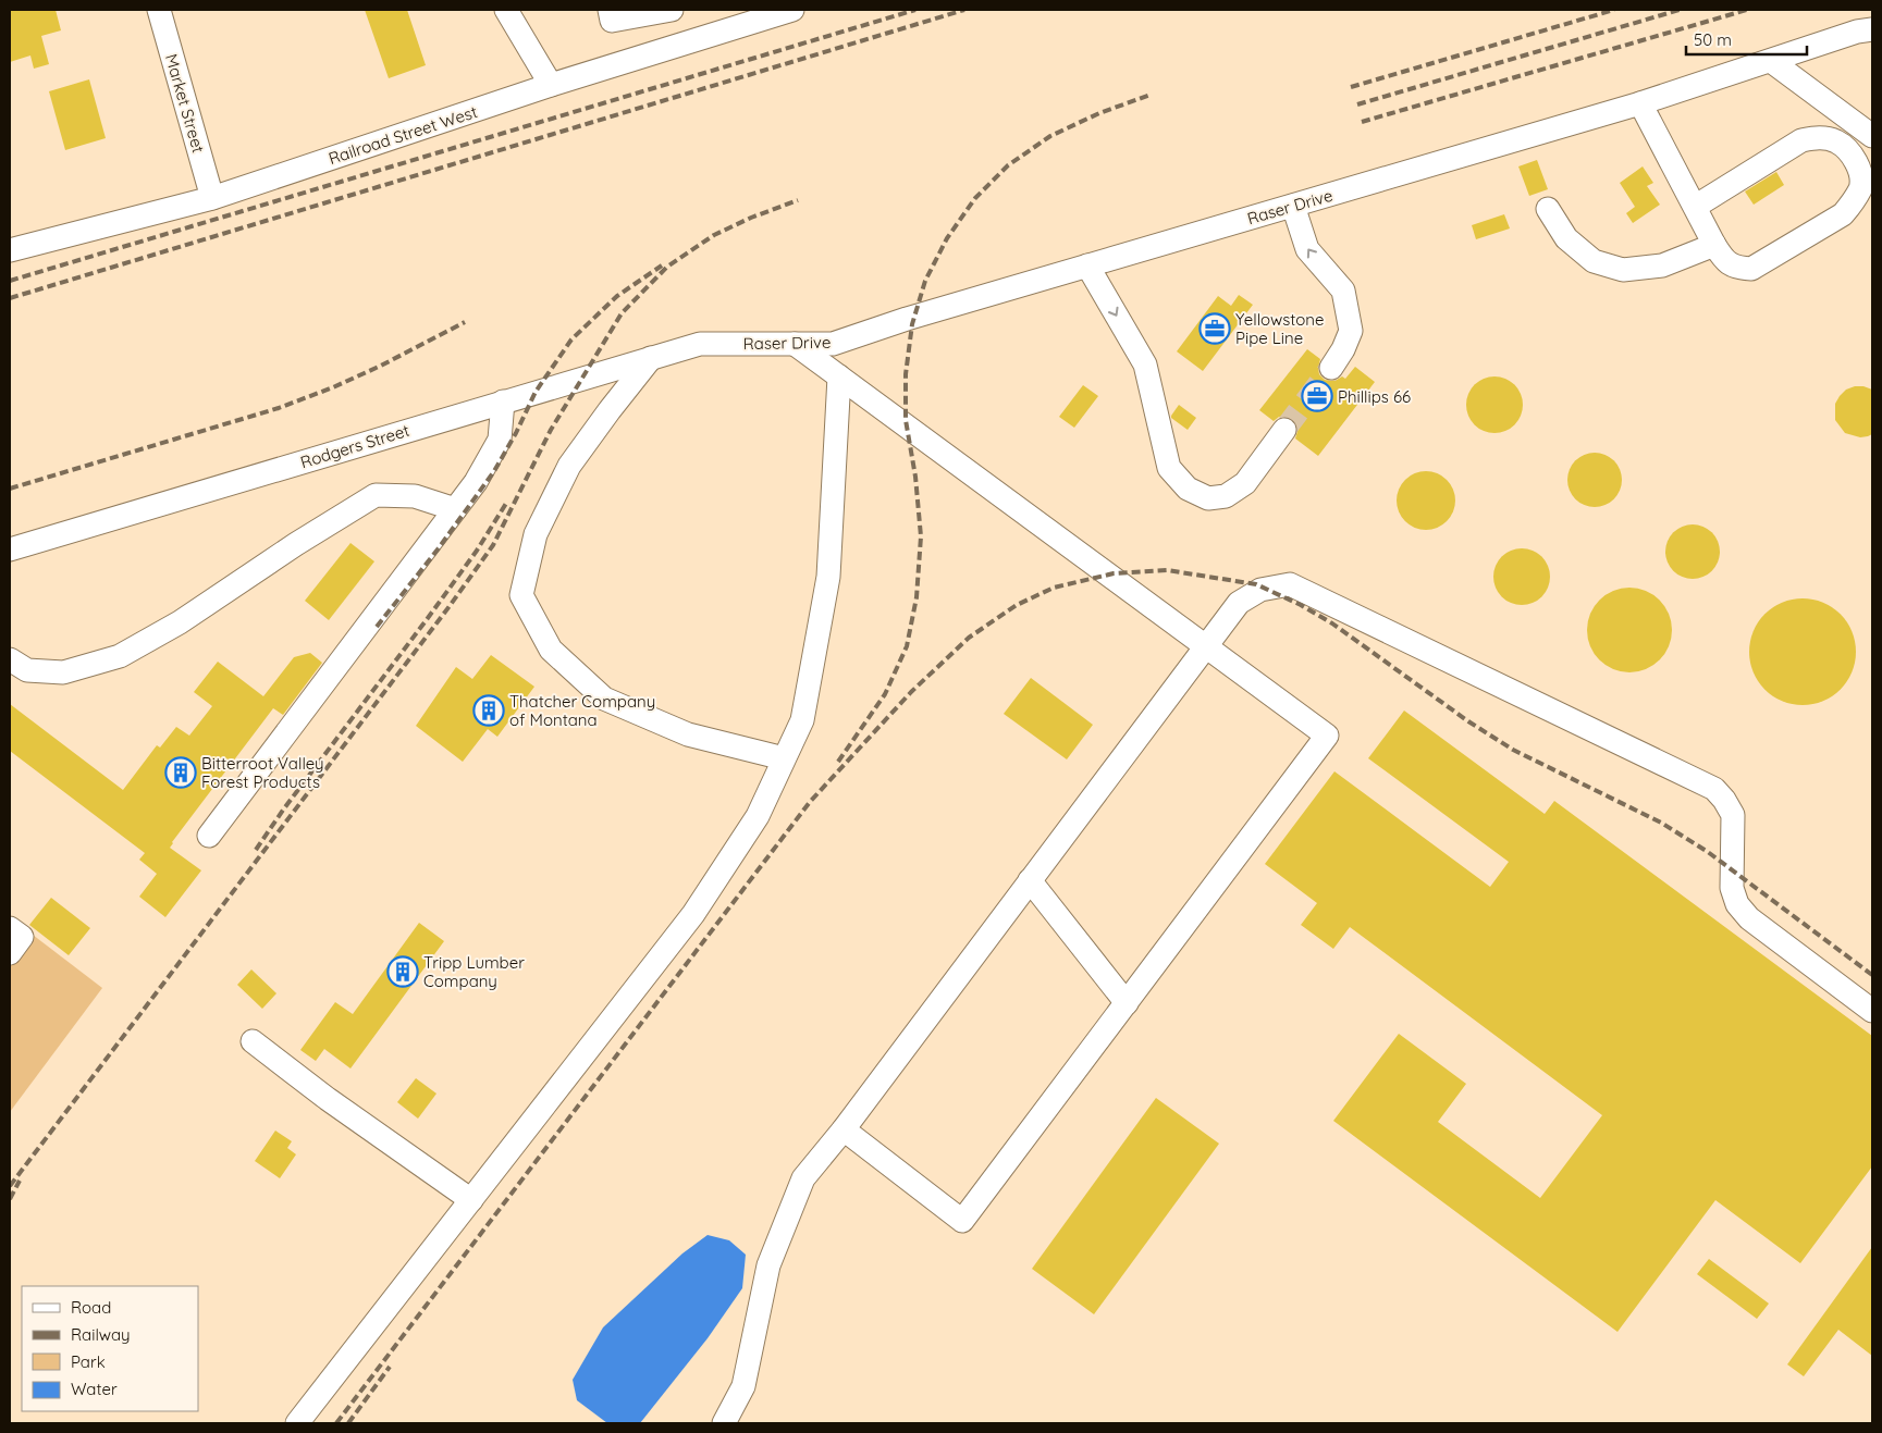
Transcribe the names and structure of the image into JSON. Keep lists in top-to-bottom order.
{
  "streets": {
    "street": [
      "Market Street",
      "Railroad Street West",
      "Raser Drive",
      "Rodgers Street"
    ]
  },
  "crossings": [
    ["Market Street", "Railroad Street West"],
    ["Raser Drive", "Rodgers Street"]
  ],
  "places": {
    "office": ["Yellowstone Pipe Line", "Phillips 66"],
    "building": ["Thatcher Company of Montana", "Bitterroot Valley Forest Products", "Tripp Lumber Company"]
  },
  "legend": [
    "Road",
    "Railway",
    "Park",
    "Water"
  ],
  "scale_bar": "50 m"
}
